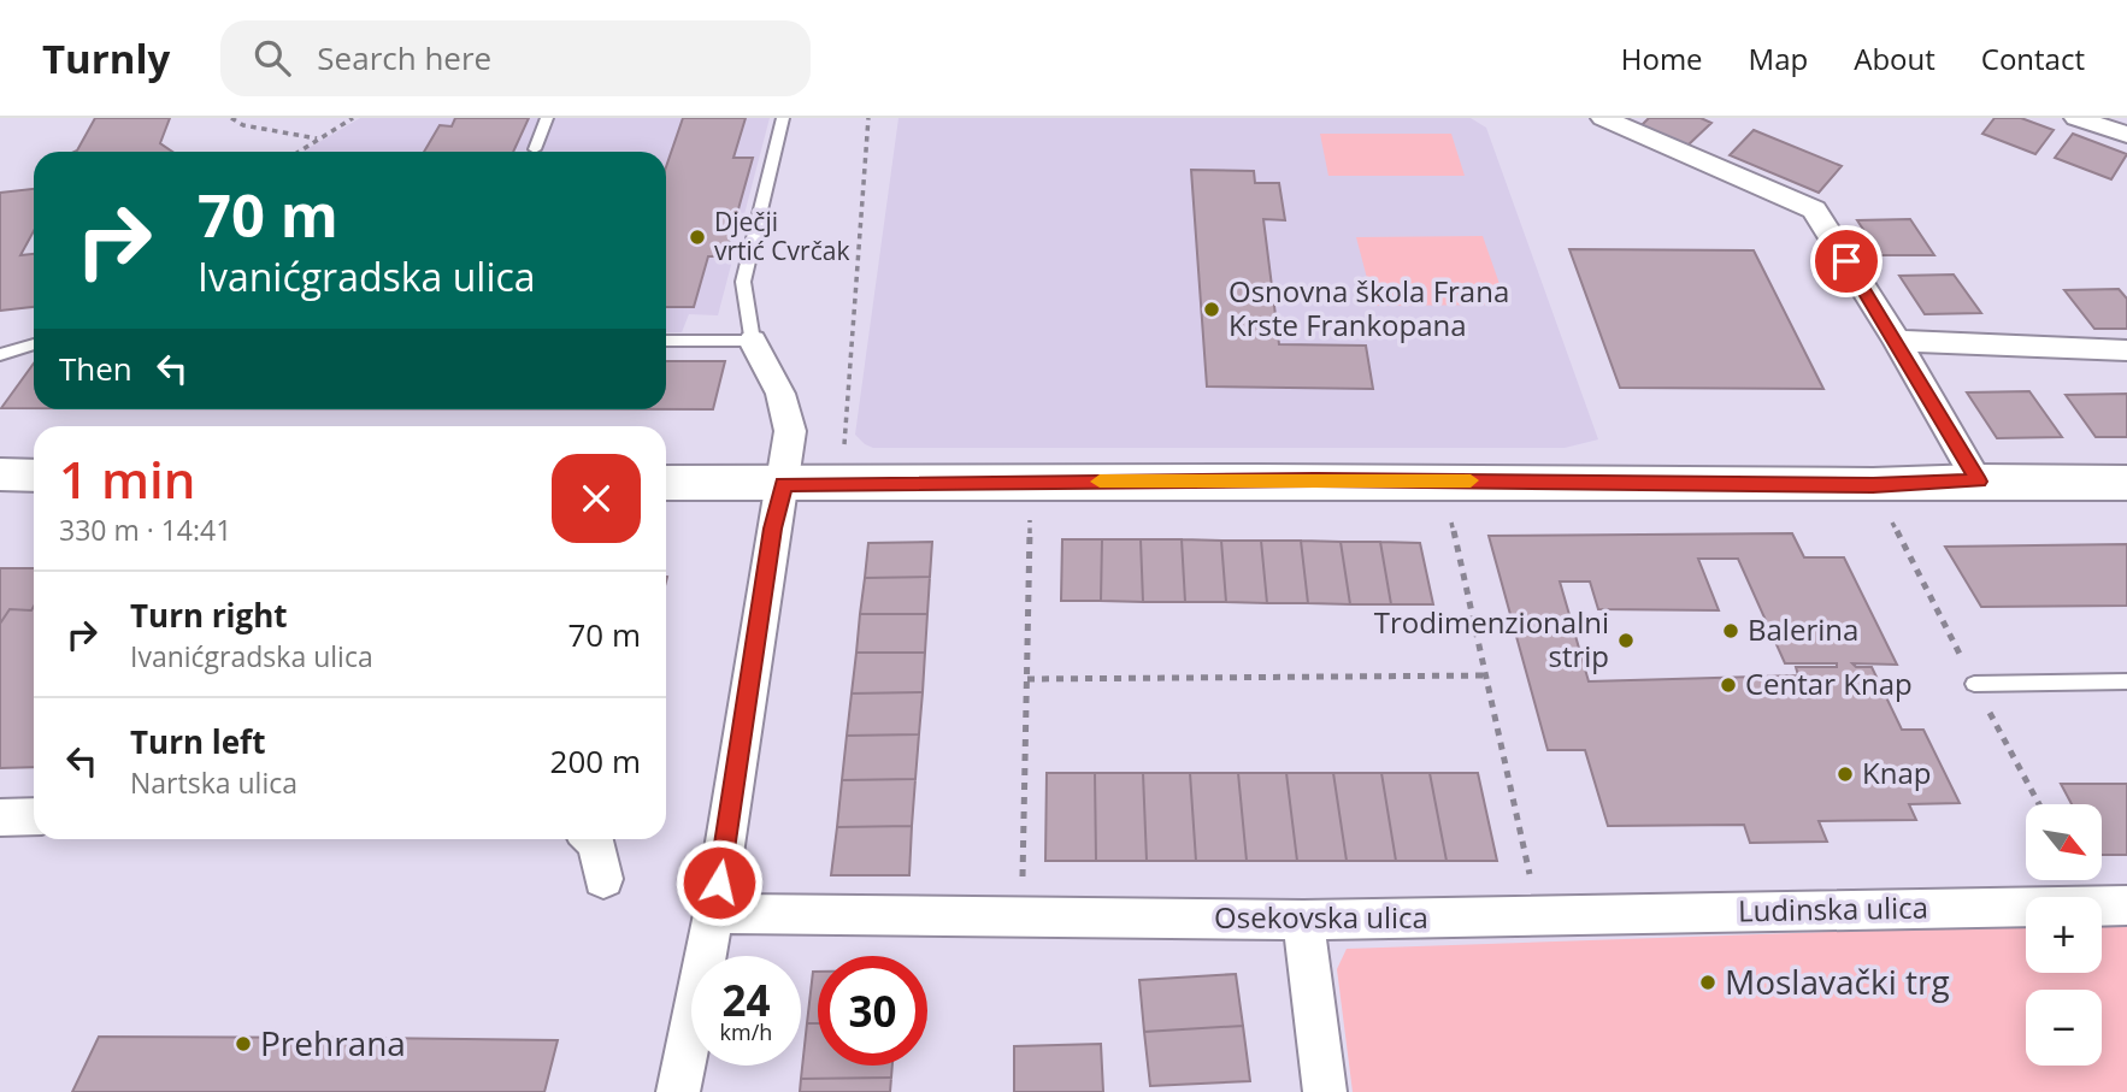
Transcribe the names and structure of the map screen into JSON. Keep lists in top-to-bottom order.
{
  "streets": {
    "street": ["Ludinska ulica", "Osekovska ulica"]
  },
  "crossings": [
    ["Ludinska ulica", "Osekovska ulica"]
  ],
  "places": [
    "Dječji vrtić Cvrčak",
    "Osnovna škola Frana Krste Frankopana",
    "Balerina",
    "Trodimenzionalni strip",
    "Centar Knap",
    "Knap",
    "Moslavački trg",
    "Prehrana"
  ],
  "north": "bottom right",
  "page": {
    "header": "Turnly",
    "search": "Search here",
    "nav": [
      "Home",
      "Map",
      "About",
      "Contact"
    ],
    "turn": ["70 m", "Ivanićgradska ulica"],
    "then": "Then",
    "heading": ["1 min", "330 m · 14:41"],
    "list": [
      {
        "name": "Turn right",
        "note": "Ivanićgradska ulica",
        "value": "70 m"
      },
      {
        "name": "Turn left",
        "note": "Nartska ulica",
        "value": "200 m"
      }
    ],
    "map_buttons": ["+", "−"],
    "speed": "24 km/h",
    "limit": "30"
  }
}
